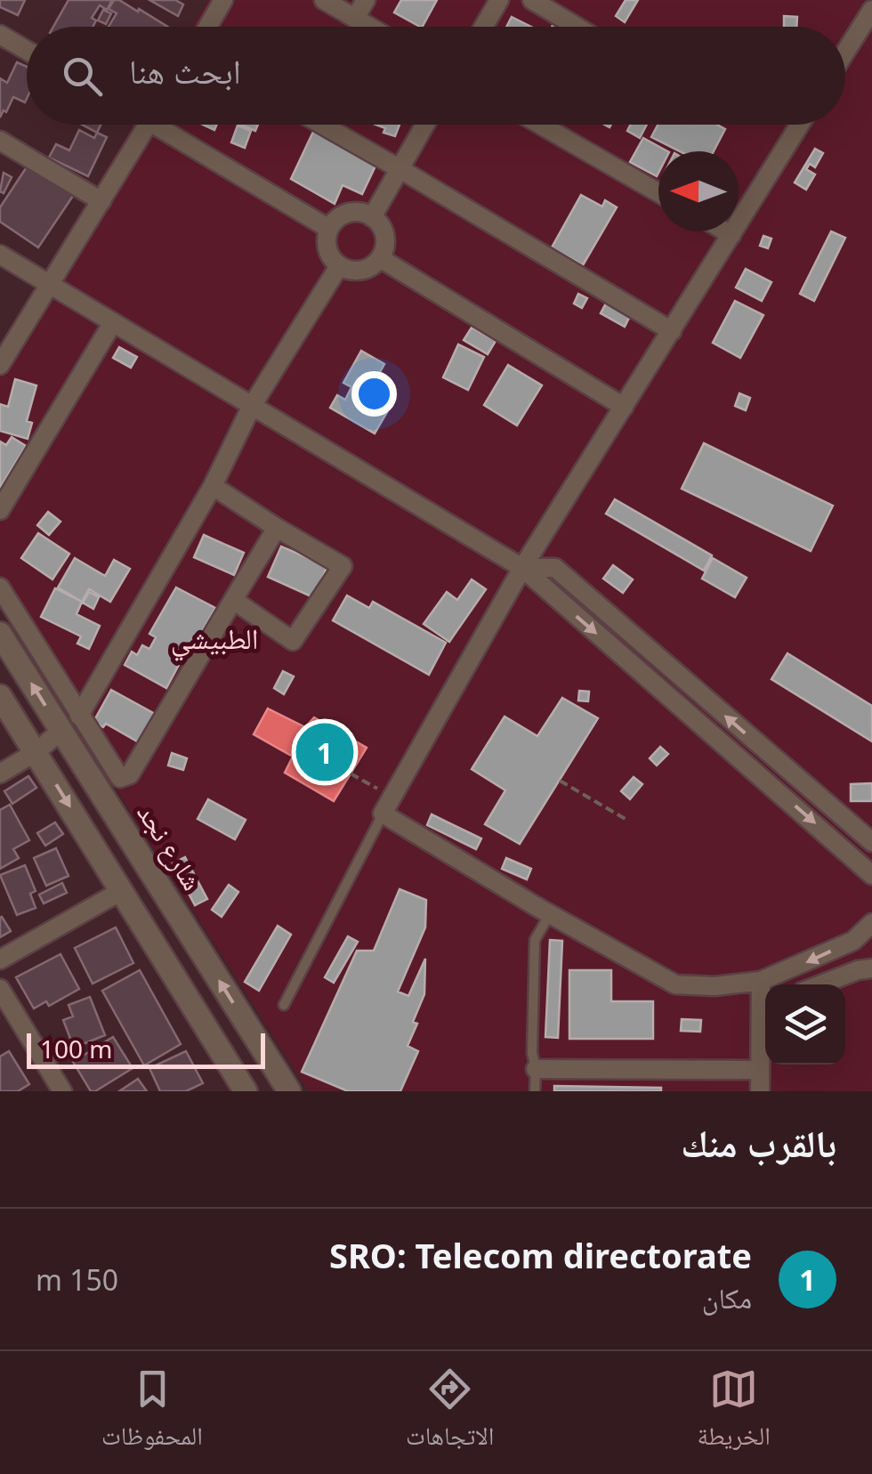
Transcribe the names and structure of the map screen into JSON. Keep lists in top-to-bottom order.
{
  "streets": {
    "street": ["شارع نجد"]
  },
  "districts": ["الطبيشي"],
  "scale_bar": "100 m",
  "north": "left",
  "page": {
    "search": "ابحث هنا",
    "pins": "1",
    "scale": "100 m",
    "heading": "بالقرب منك",
    "list": [
      {
        "mark": "1",
        "name": "SRO: Telecom directorate",
        "note": "مكان",
        "value": "150 m"
      }
    ],
    "nav": ["الخريطة", "الاتجاهات", "المحفوظات"]
  }
}
